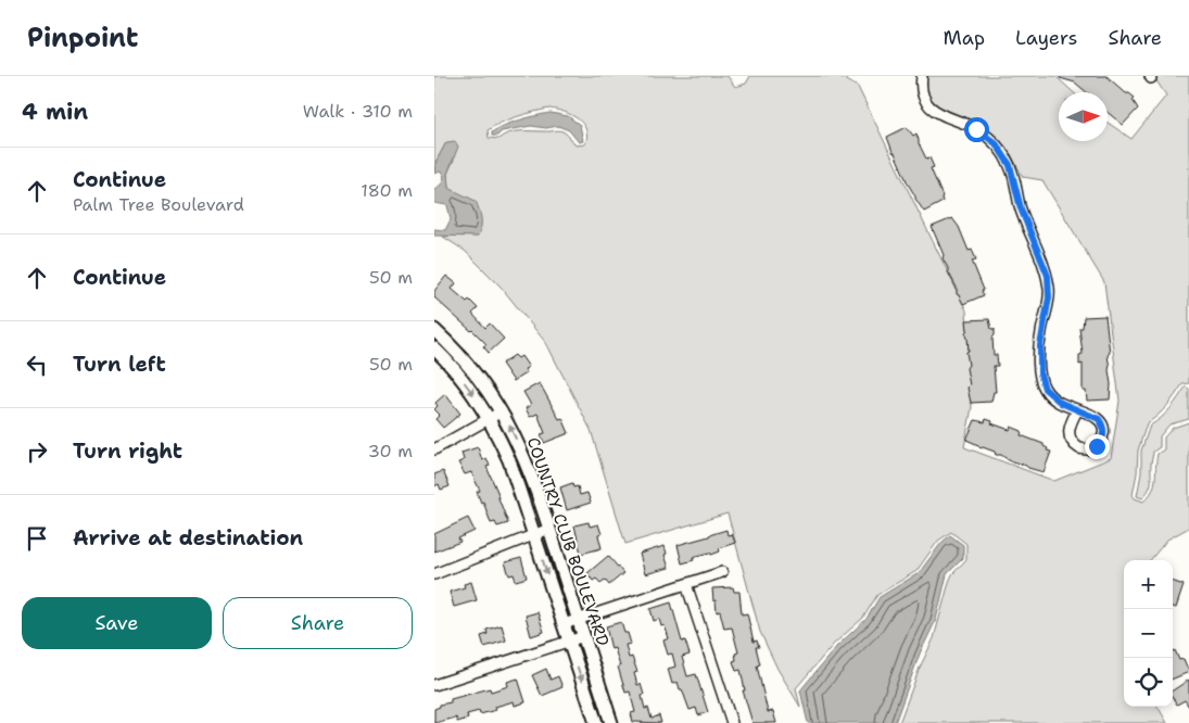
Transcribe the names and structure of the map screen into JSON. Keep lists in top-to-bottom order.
{
  "streets": {
    "main road": ["COUNTRY CLUB BOULEVARD"]
  },
  "north": "right",
  "page": {
    "header": "Pinpoint",
    "nav": ["Map", "Layers", "Share"],
    "heading": ["4 min", "Walk · 310 m"],
    "list": [
      ["Continue", "Palm Tree Boulevard", "180 m"],
      ["Continue", "50 m"],
      ["Turn left", "50 m"],
      ["Turn right", "30 m"],
      "Arrive at destination"
    ],
    "map_buttons": ["+", "−"],
    "buttons": ["Save", "Share"]
  }
}
